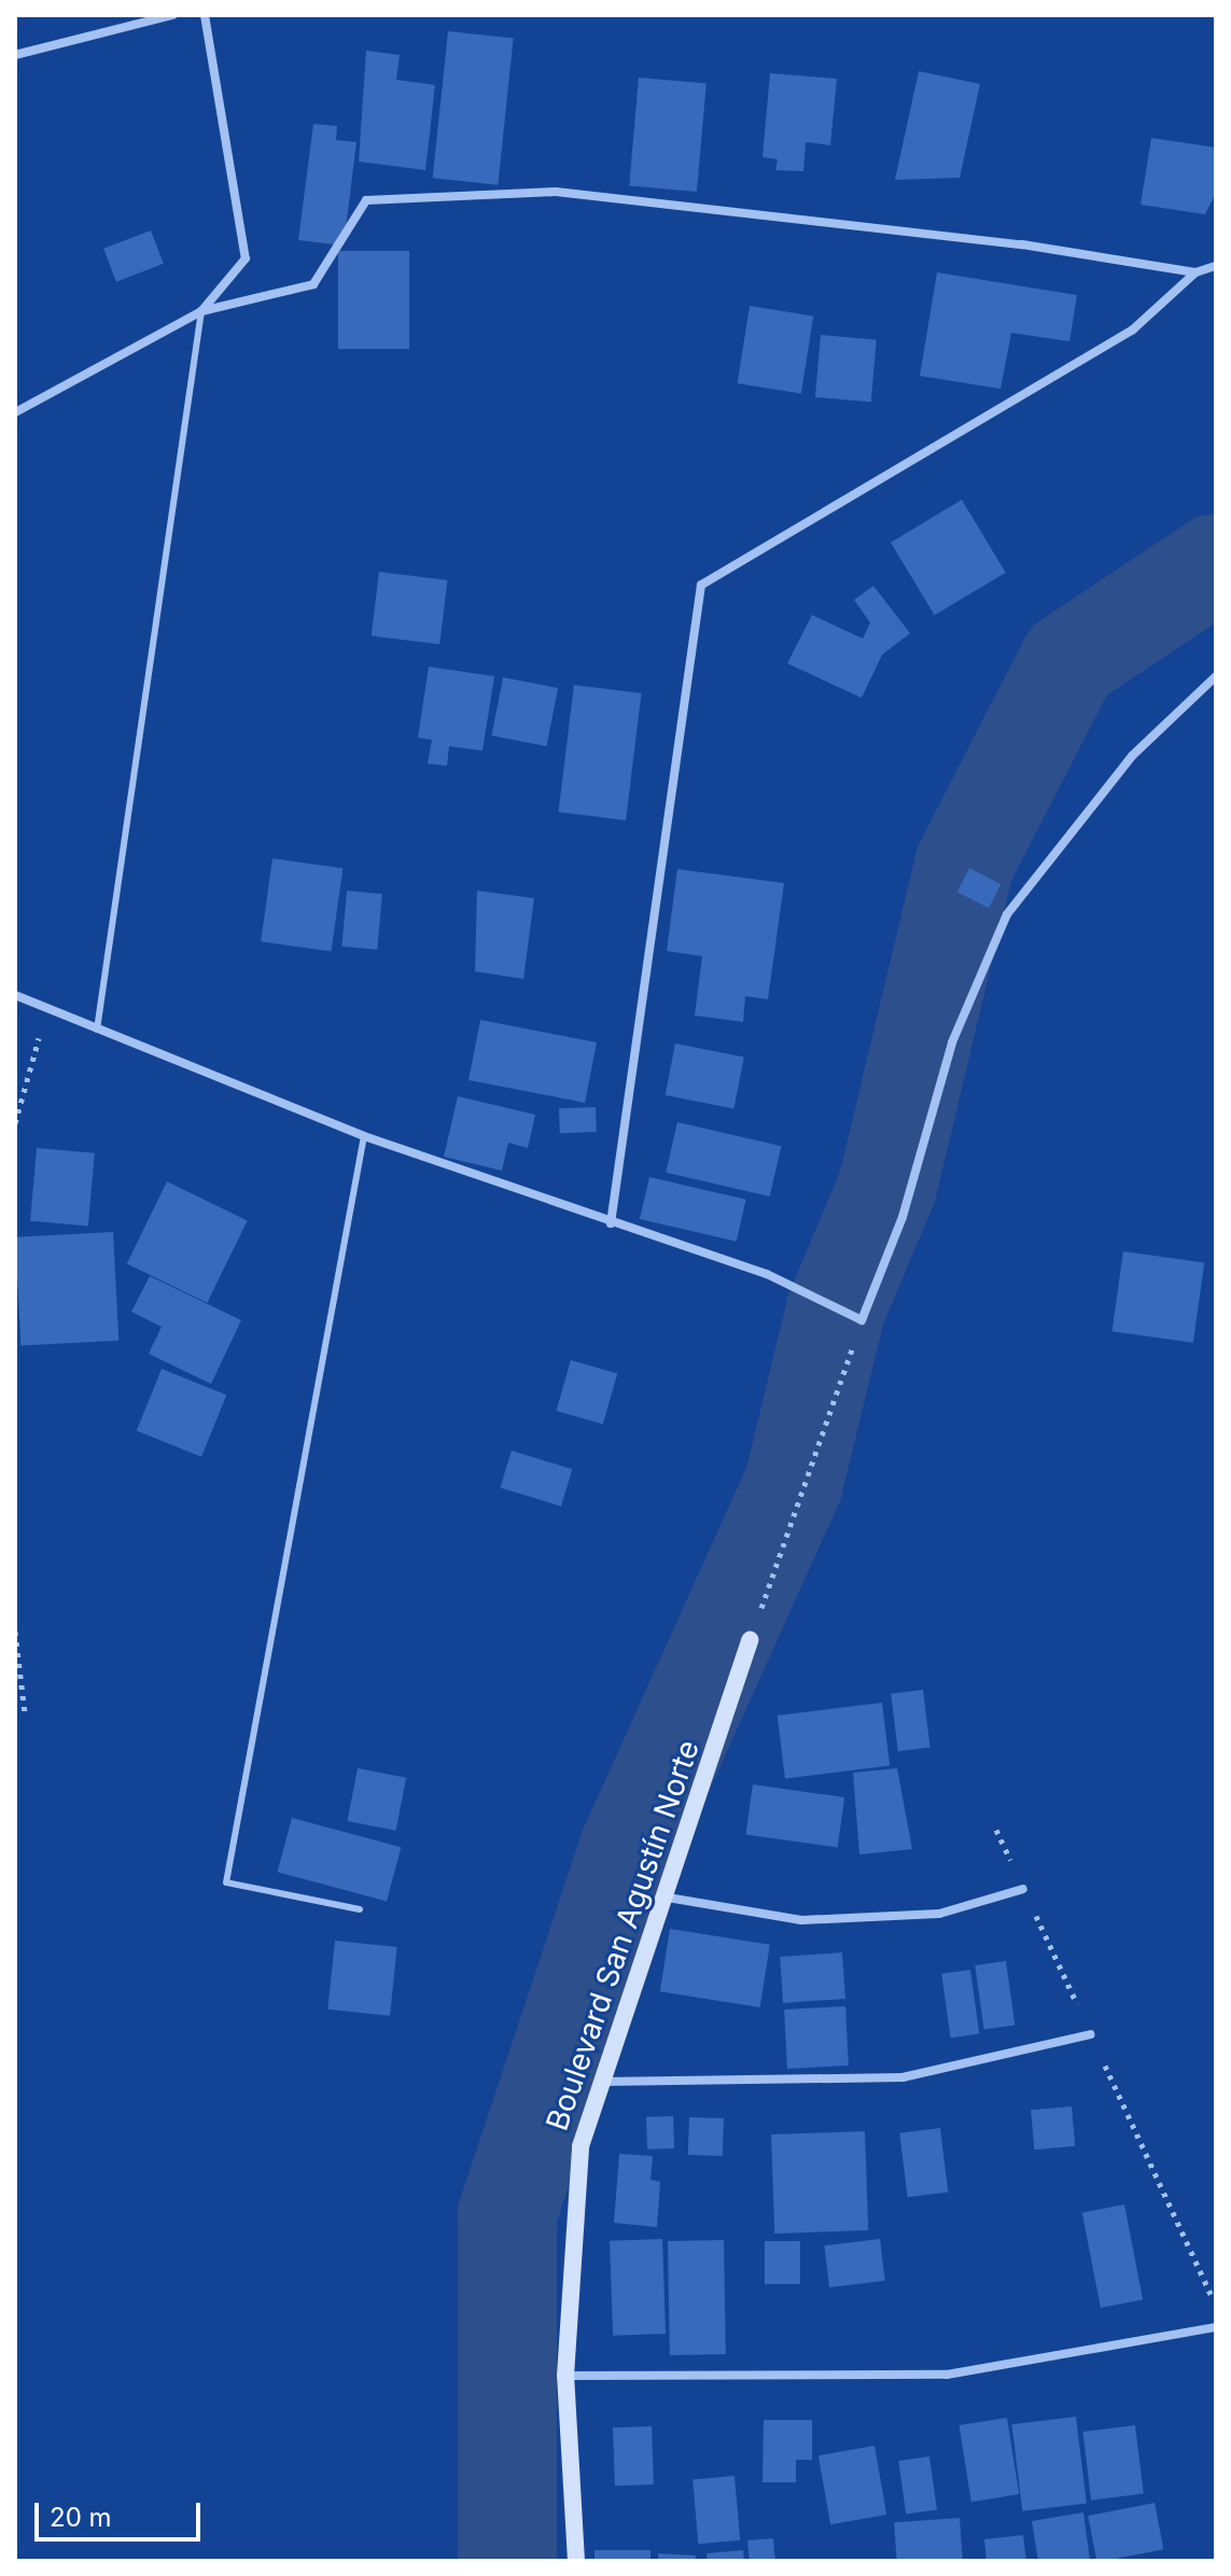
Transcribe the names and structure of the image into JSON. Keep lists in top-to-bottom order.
{
  "streets": {
    "main road": ["Boulevard San Agustín Norte"]
  },
  "scale_bar": "20 m"
}
